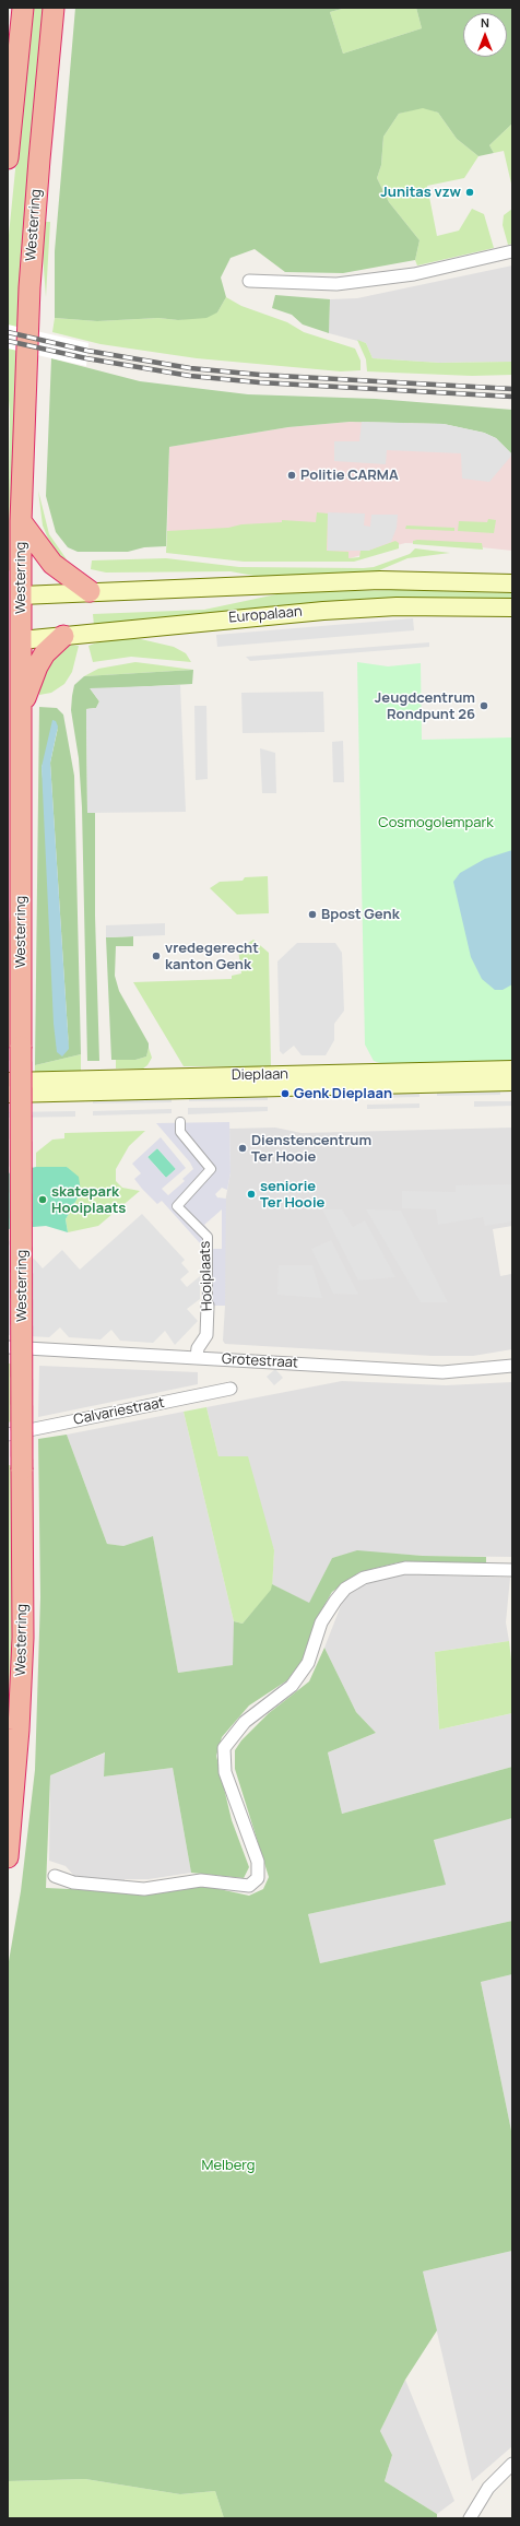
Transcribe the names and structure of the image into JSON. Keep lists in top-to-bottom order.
{
  "streets": {
    "highway": ["Westerring"],
    "main road": ["Europalaan", "Dieplaan"],
    "street": ["Hooiplaats", "Grotestraat", "Calvariestraat"]
  },
  "crossings": [
    ["Westerring", "Europalaan"],
    ["Hooiplaats", "Grotestraat"]
  ],
  "parks": ["Cosmogolempark", "Melberg"],
  "places": [
    "Junitas vzw",
    "Politie CARMA",
    "Jeugdcentrum Rondpunt 26",
    "Bpost Genk",
    "vredegerecht kanton Genk",
    "Genk Dieplaan",
    "Dienstencentrum Ter Hooie",
    "seniorie Ter Hooie",
    "skatepark Hooiplaats"
  ],
  "north": "top"
}
